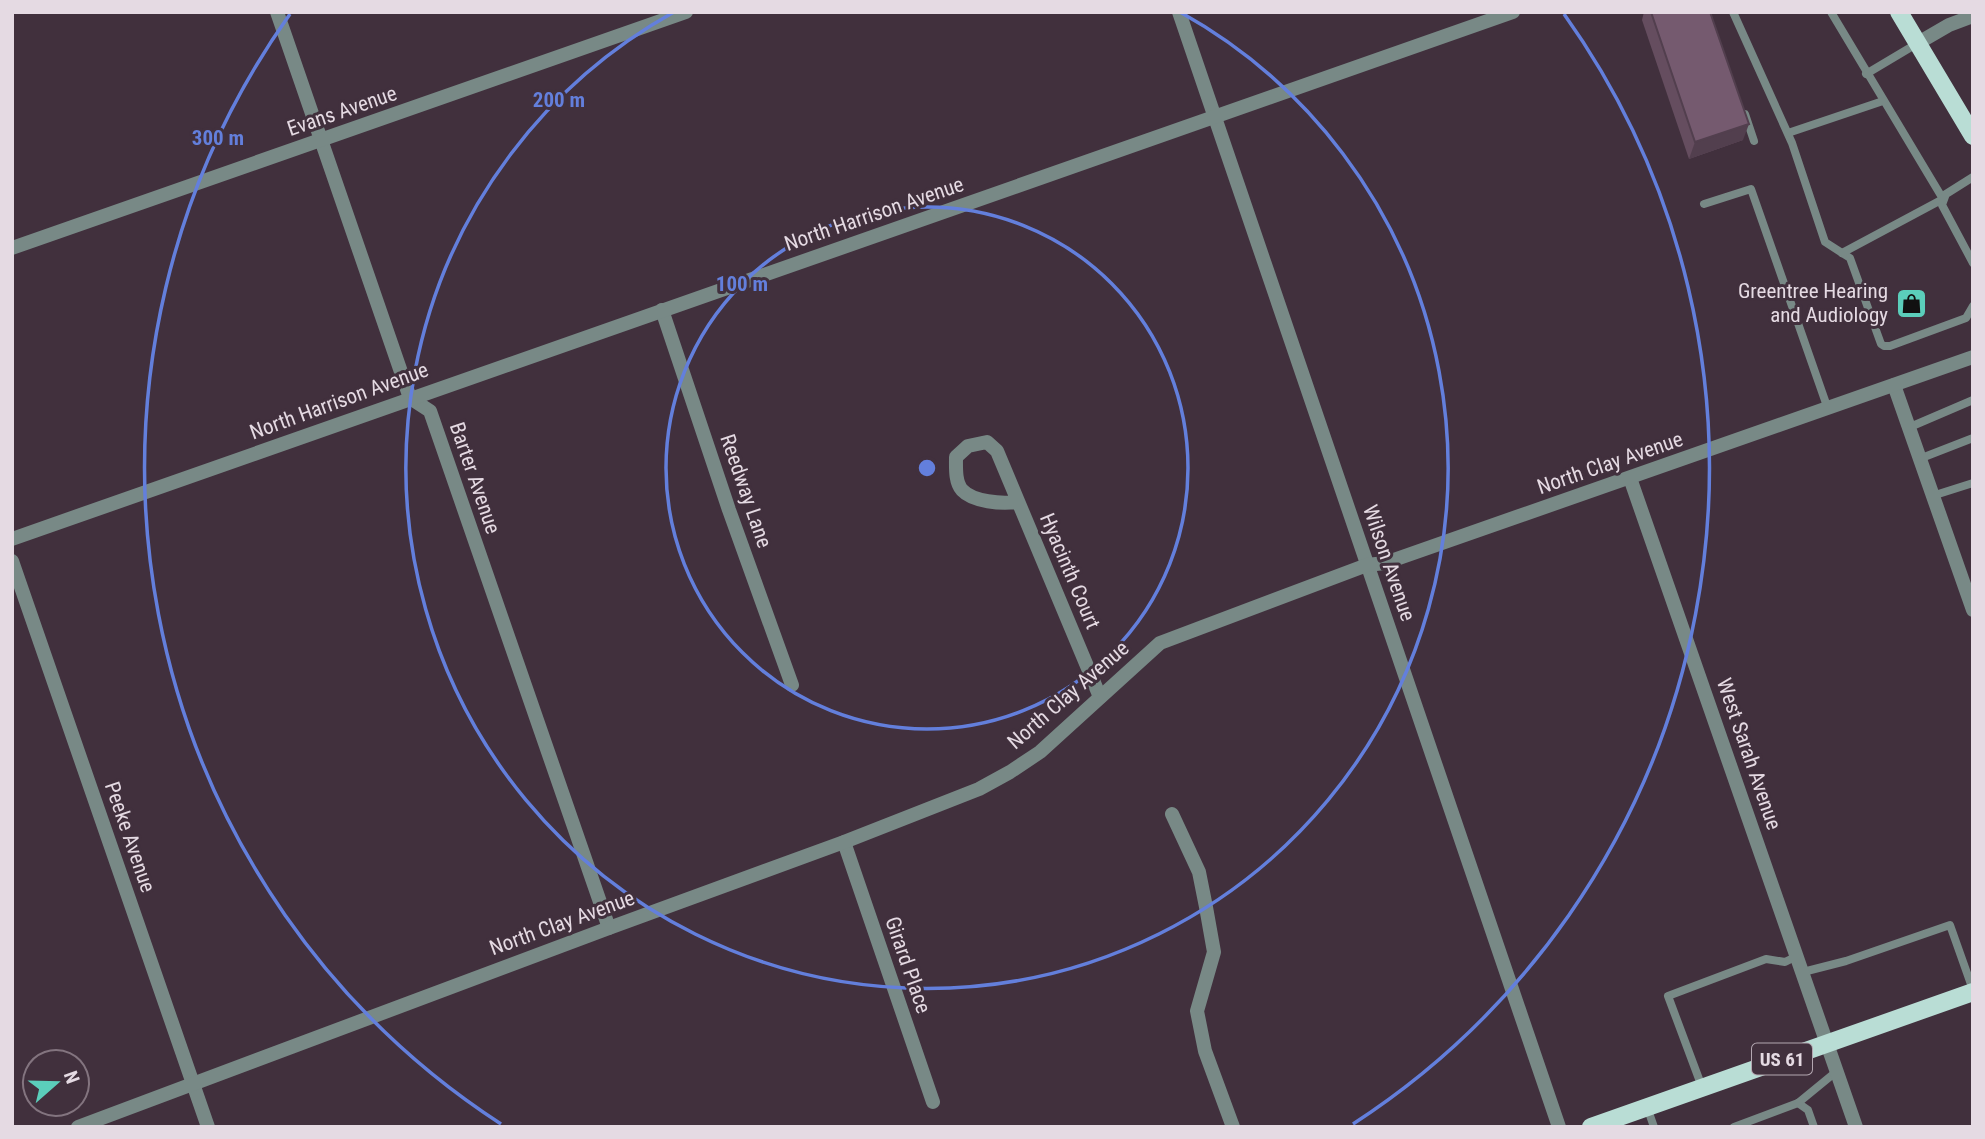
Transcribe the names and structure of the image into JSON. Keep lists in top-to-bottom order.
{
  "streets": {
    "main road": ["US 61"],
    "street": [
      "Evans Avenue",
      "North Harrison Avenue",
      "North Clay Avenue",
      "Barter Avenue",
      "Reedway Lane",
      "Wilson Avenue",
      "Hyacinth Court",
      "West Sarah Avenue",
      "Peeke Avenue",
      "Girard Place"
    ]
  },
  "crossings": [
    ["Evans Avenue", "Barter Avenue"],
    ["North Harrison Avenue", "Barter Avenue"],
    ["North Harrison Avenue", "Reedway Lane"],
    ["North Harrison Avenue", "Wilson Avenue"],
    ["North Clay Avenue", "Barter Avenue"],
    ["North Clay Avenue", "Wilson Avenue"],
    ["North Clay Avenue", "Hyacinth Court"],
    ["North Clay Avenue", "West Sarah Avenue"],
    ["North Clay Avenue", "Peeke Avenue"],
    ["North Clay Avenue", "Girard Place"],
    ["West Sarah Avenue", "US 61"]
  ],
  "places": {
    "shop": ["Greentree Hearing and Audiology"]
  },
  "north": "right",
  "rings": ["200 m", "300 m", "100 m"]
}
